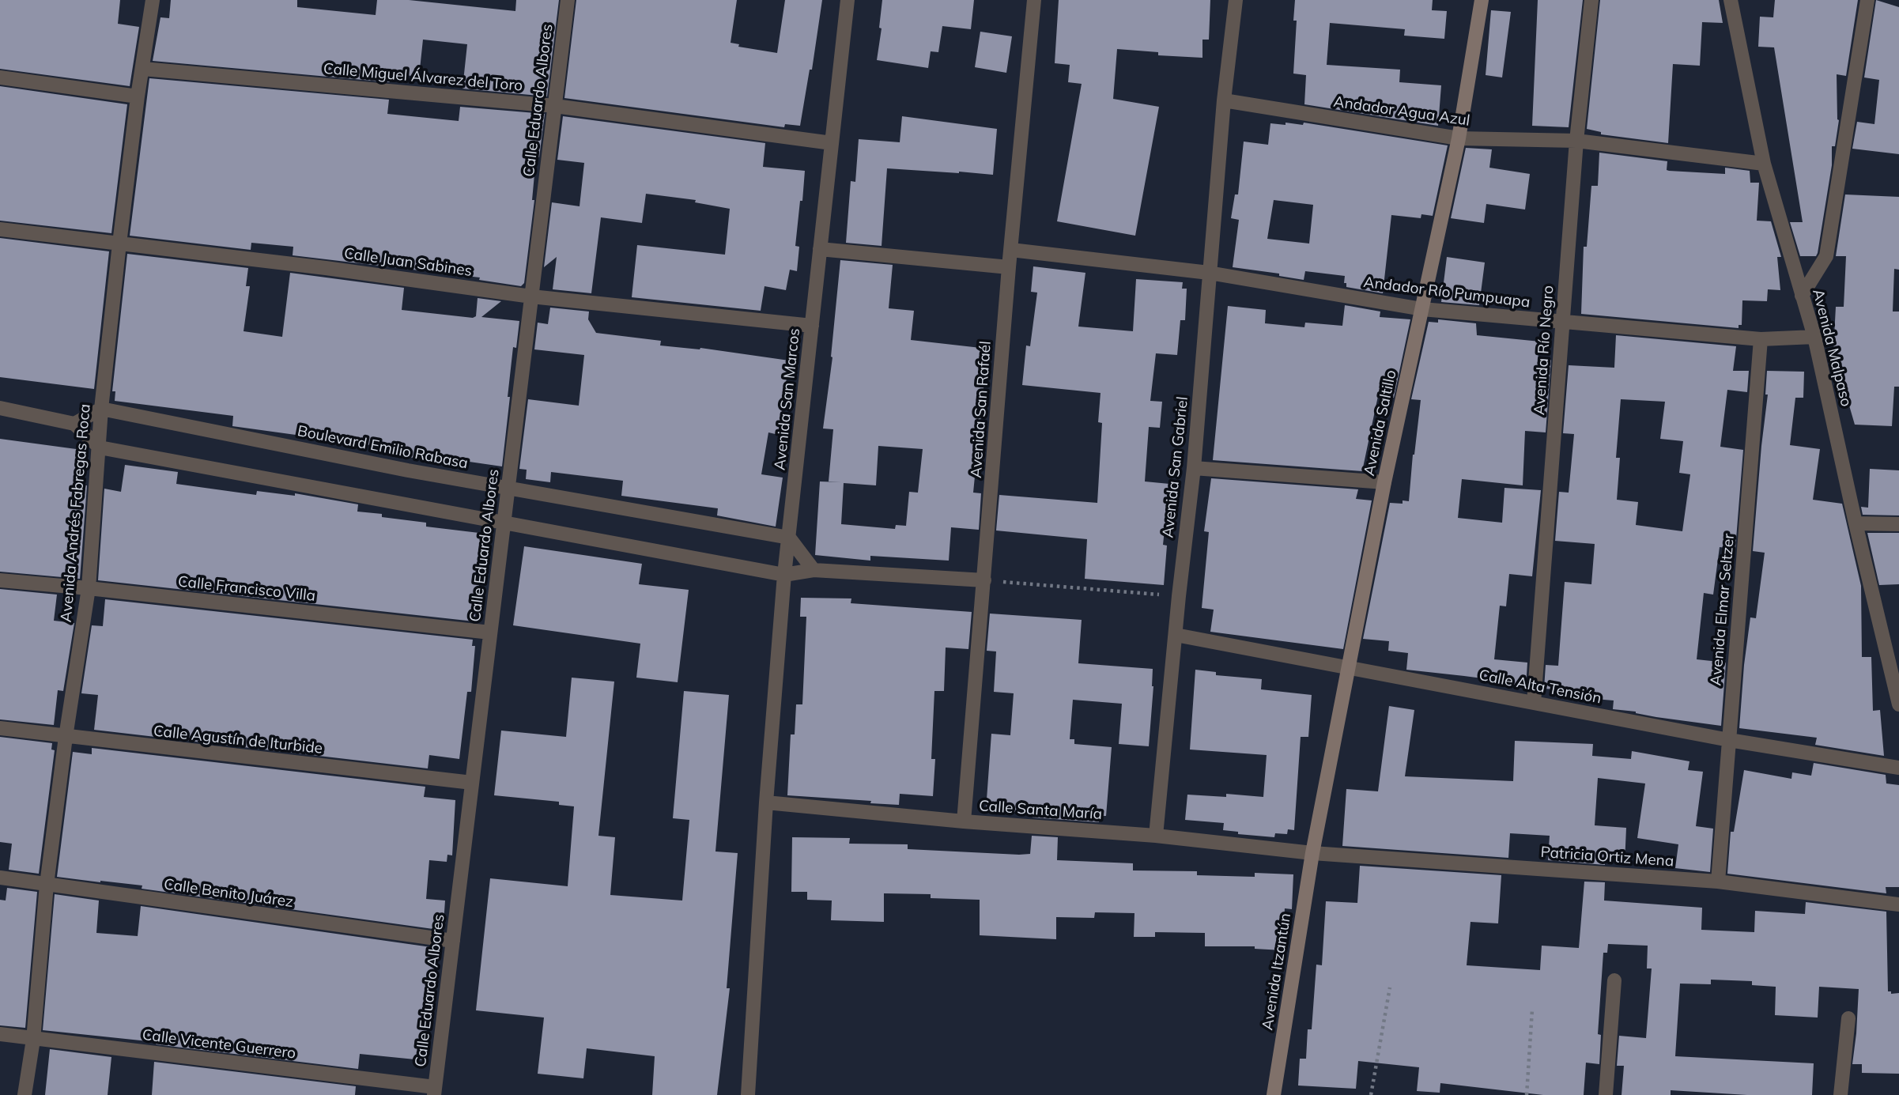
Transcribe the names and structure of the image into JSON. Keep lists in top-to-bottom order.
{
  "streets": {
    "street": [
      "Calle Miguel Álvarez del Toro",
      "Calle Eduardo Albores",
      "Andador Agua Azul",
      "Calle Juan Sabines",
      "Andador Río Pumpuapa",
      "Avenida Malpaso",
      "Avenida Río Negro",
      "Avenida San Marcos",
      "Avenida San Rafaél",
      "Avenida Saltillo",
      "Boulevard Emilio Rabasa",
      "Avenida San Gabriel",
      "Avenida Andrés Fabregas Roca",
      "Calle Francisco Villa",
      "Avenida Elmar Seltzer",
      "Calle Alta Tensión",
      "Calle Agustín de Iturbide",
      "Calle Santa María",
      "Patricia Ortiz Mena",
      "Calle Benito Juárez",
      "Avenida Itzantún",
      "Calle Vicente Guerrero"
    ]
  },
  "crossings": [
    ["Calle Miguel Álvarez del Toro", "Calle Eduardo Albores"],
    ["Calle Miguel Álvarez del Toro", "Avenida San Marcos"],
    ["Calle Miguel Álvarez del Toro", "Avenida Andrés Fabregas Roca"],
    ["Calle Eduardo Albores", "Calle Juan Sabines"],
    ["Calle Eduardo Albores", "Boulevard Emilio Rabasa"],
    ["Calle Eduardo Albores", "Calle Francisco Villa"],
    ["Calle Eduardo Albores", "Calle Agustín de Iturbide"],
    ["Calle Eduardo Albores", "Calle Benito Juárez"],
    ["Calle Eduardo Albores", "Calle Vicente Guerrero"],
    ["Andador Agua Azul", "Avenida Malpaso"],
    ["Andador Agua Azul", "Avenida Río Negro"],
    ["Andador Agua Azul", "Avenida Saltillo"],
    ["Andador Agua Azul", "Avenida San Gabriel"],
    ["Calle Juan Sabines", "Avenida San Marcos"],
    ["Calle Juan Sabines", "Avenida Andrés Fabregas Roca"],
    ["Andador Río Pumpuapa", "Avenida Malpaso"],
    ["Andador Río Pumpuapa", "Avenida Río Negro"],
    ["Andador Río Pumpuapa", "Avenida San Rafaél"],
    ["Andador Río Pumpuapa", "Avenida Saltillo"],
    ["Andador Río Pumpuapa", "Avenida San Gabriel"],
    ["Andador Río Pumpuapa", "Avenida Elmar Seltzer"],
    ["Avenida Río Negro", "Calle Alta Tensión"],
    ["Avenida San Marcos", "Boulevard Emilio Rabasa"],
    ["Avenida San Marcos", "Calle Santa María"],
    ["Avenida San Rafaél", "Calle Santa María"],
    ["Avenida Saltillo", "Calle Alta Tensión"],
    ["Avenida Saltillo", "Calle Santa María"],
    ["Avenida Saltillo", "Patricia Ortiz Mena"],
    ["Avenida Saltillo", "Avenida Itzantún"],
    ["Boulevard Emilio Rabasa", "Avenida Andrés Fabregas Roca"],
    ["Avenida San Gabriel", "Calle Alta Tensión"],
    ["Avenida San Gabriel", "Calle Santa María"],
    ["Avenida Andrés Fabregas Roca", "Calle Francisco Villa"],
    ["Avenida Andrés Fabregas Roca", "Calle Agustín de Iturbide"],
    ["Avenida Andrés Fabregas Roca", "Calle Benito Juárez"],
    ["Avenida Andrés Fabregas Roca", "Calle Vicente Guerrero"],
    ["Avenida Elmar Seltzer", "Calle Alta Tensión"],
    ["Avenida Elmar Seltzer", "Patricia Ortiz Mena"],
    ["Calle Santa María", "Patricia Ortiz Mena"],
    ["Calle Santa María", "Avenida Itzantún"],
    ["Patricia Ortiz Mena", "Avenida Itzantún"]
  ]
}
